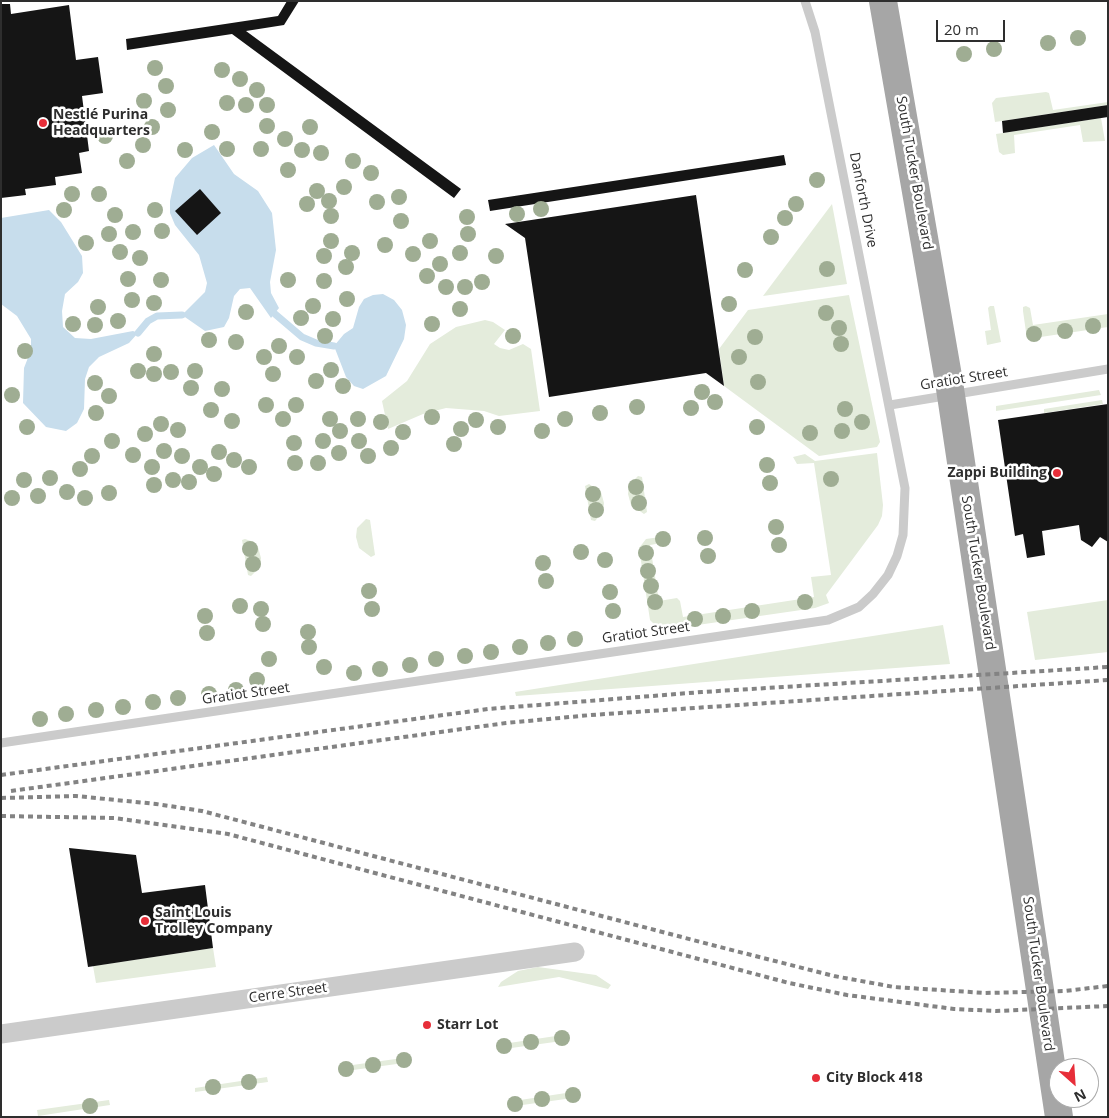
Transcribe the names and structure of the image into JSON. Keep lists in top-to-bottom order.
{
  "streets": {
    "main road": ["South Tucker Boulevard"],
    "street": ["Cerre Street"],
    "lane": ["Danforth Drive", "Gratiot Street"]
  },
  "crossings": [
    ["Danforth Drive", "Gratiot Street"]
  ],
  "places": [
    "Nestlé Purina Headquarters",
    "Zappi Building",
    "Saint Louis Trolley Company",
    "Starr Lot",
    "City Block 418"
  ],
  "scale_bar": "20 m",
  "north": "bottom right"
}
